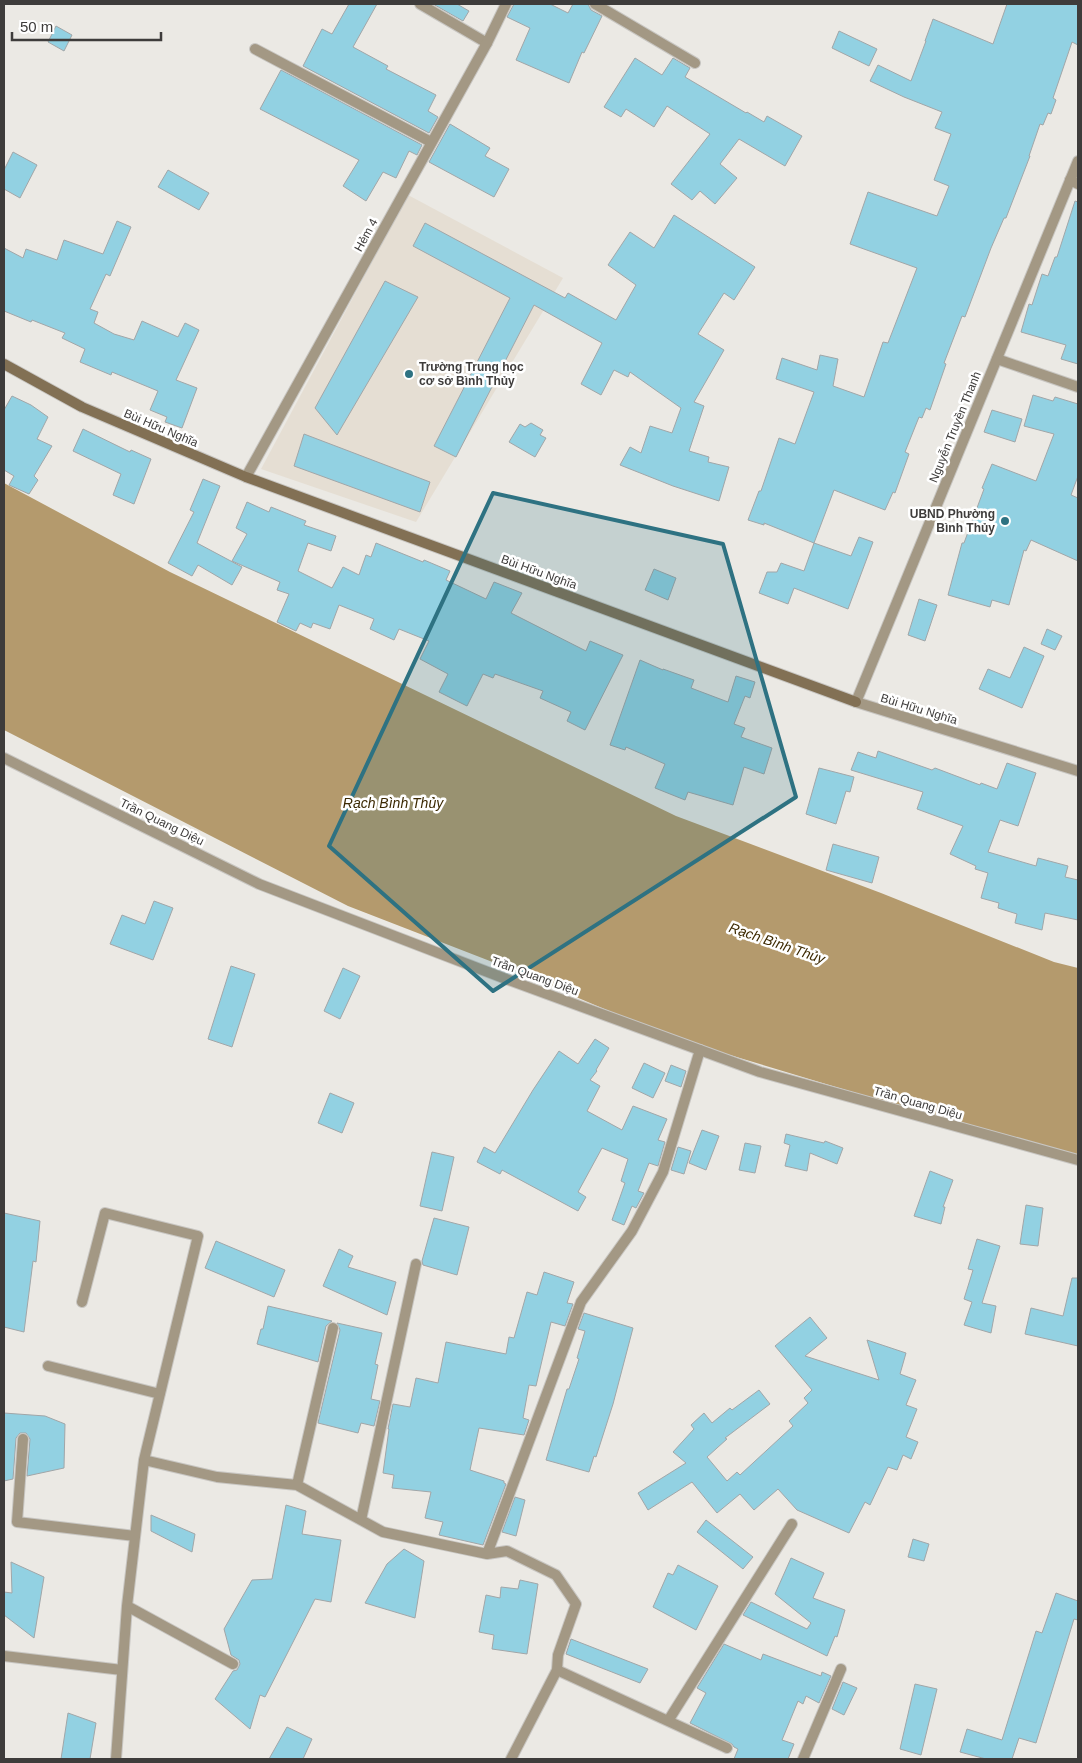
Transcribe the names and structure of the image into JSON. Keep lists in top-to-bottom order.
{
  "streets": {
    "main road": ["Bùi Hữu Nghĩa"],
    "street": ["Hẻm 4", "Nguyễn Truyền Thanh", "Trần Quang Diệu"]
  },
  "crossings": [
    ["Hẻm 4", "Bùi Hữu Nghĩa"],
    ["Nguyễn Truyền Thanh", "Bùi Hữu Nghĩa"]
  ],
  "water": ["Rạch Bình Thủy"],
  "places": ["Trường Trung học cơ sở Bình Thủy", "UBND Phường Bình Thủy"],
  "scale_bar": "50 m"
}
